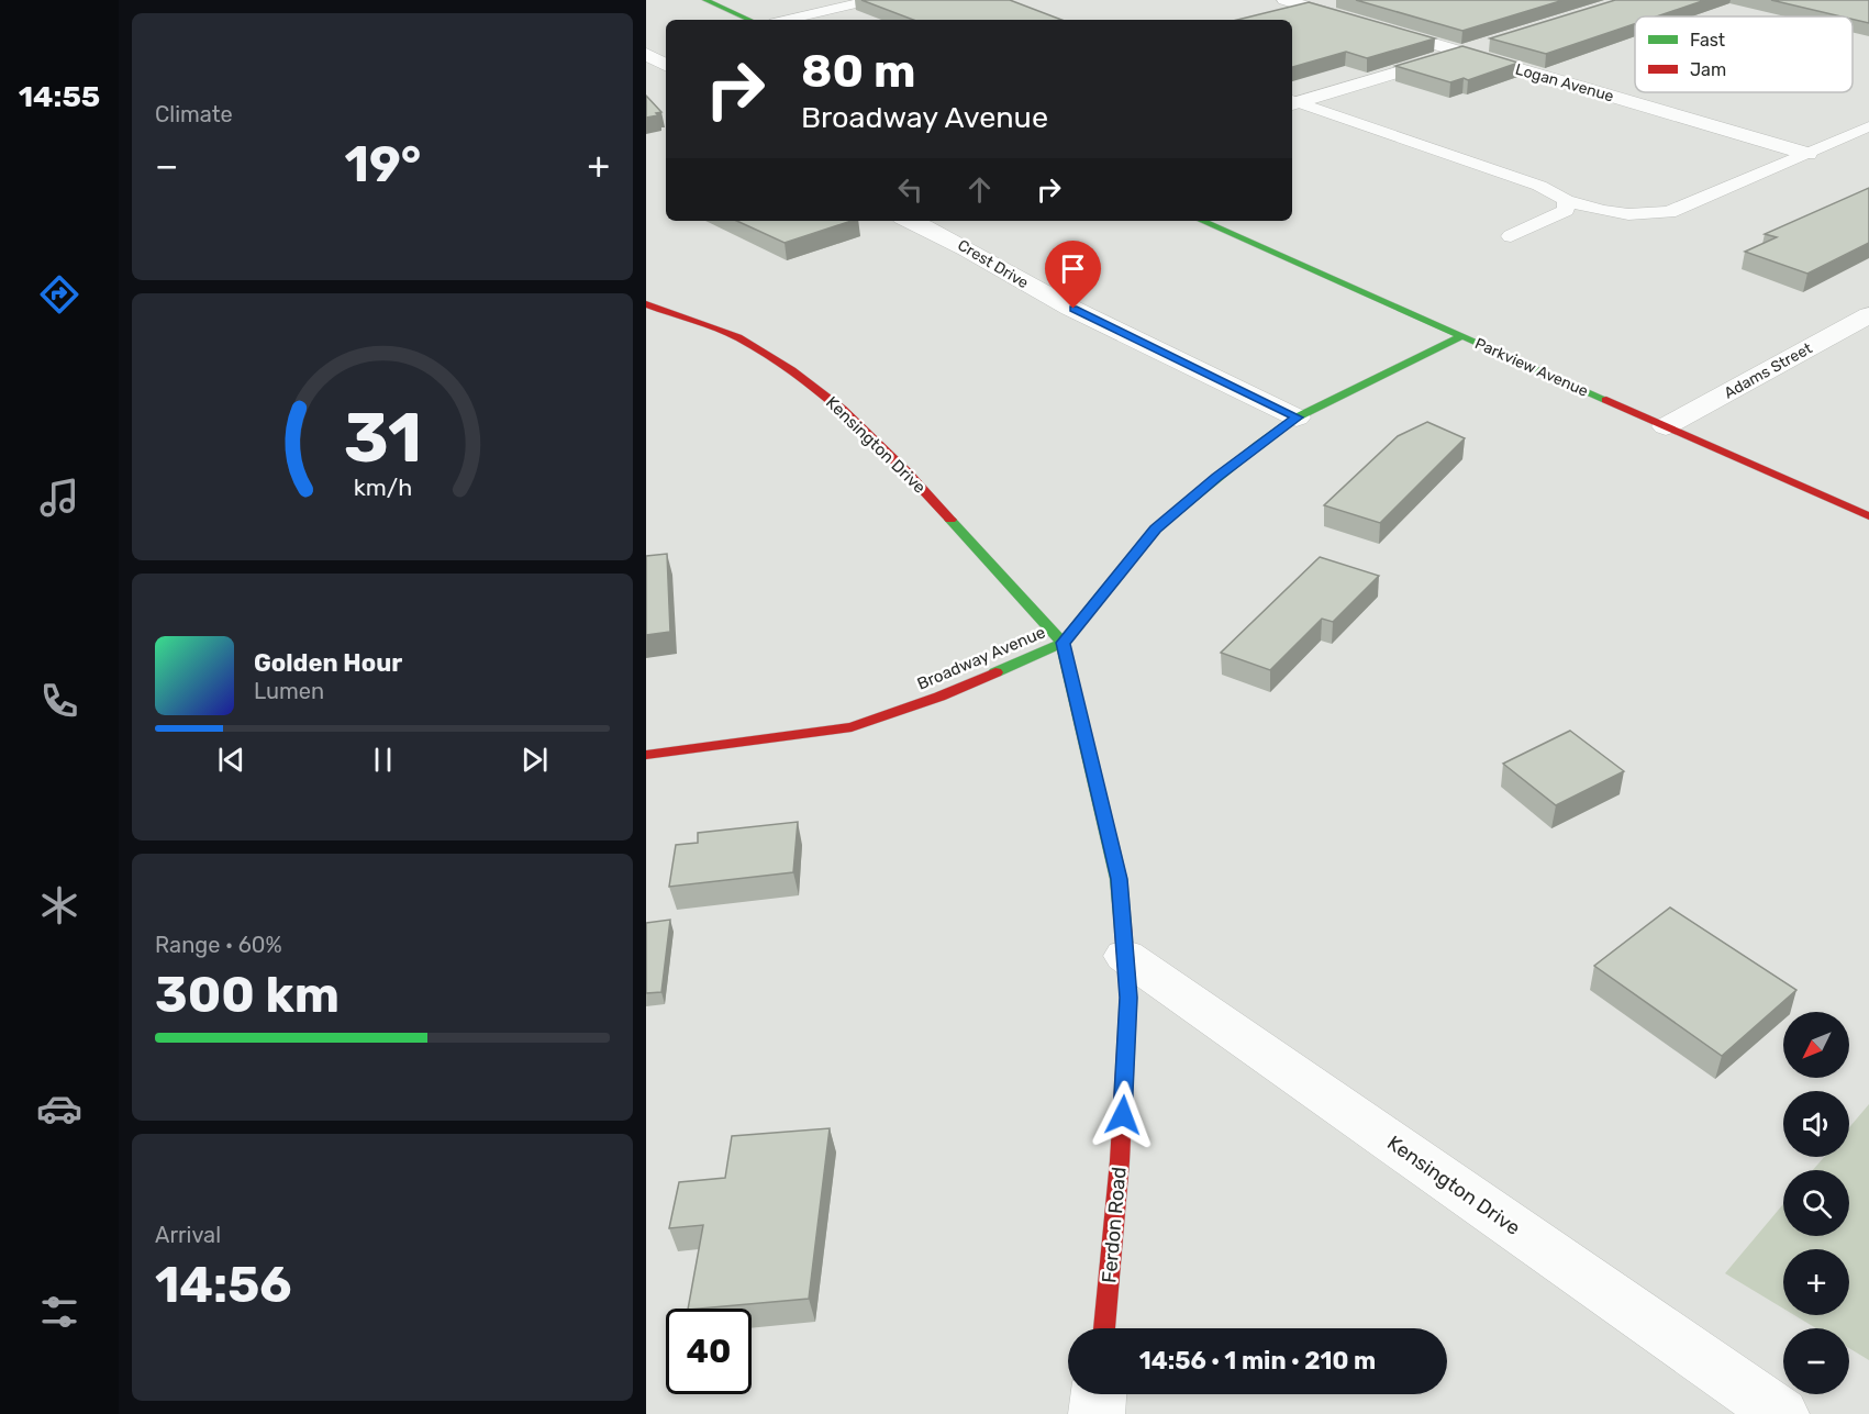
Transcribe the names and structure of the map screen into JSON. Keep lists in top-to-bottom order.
{
  "streets": {
    "street": [
      "Logan Avenue",
      "Crest Drive",
      "Parkview Avenue",
      "Adams Street",
      "Kensington Drive",
      "Broadway Avenue",
      "Ferdon Road"
    ]
  },
  "crossings": [
    ["Crest Drive", "Broadway Avenue"],
    ["Parkview Avenue", "Adams Street"],
    ["Parkview Avenue", "Broadway Avenue"],
    ["Kensington Drive", "Broadway Avenue"],
    ["Kensington Drive", "Ferdon Road"],
    ["Broadway Avenue", "Ferdon Road"]
  ],
  "legend": ["Fast", "Jam"],
  "north": "bottom left",
  "page": {
    "tabs": "14:55",
    "tile": [
      "Climate",
      ["Range · 60%", "300 km"],
      ["Arrival", "14:56"]
    ],
    "turn": ["80 m", "Broadway Avenue"],
    "heat": ["−", "19°", "+"],
    "song": ["Golden Hour", "Lumen"],
    "map_buttons": ["+", "−"],
    "limit": "40",
    "trip": "14:56 · 1 min · 210 m",
    "gauge": ["31", "km/h"]
  }
}
